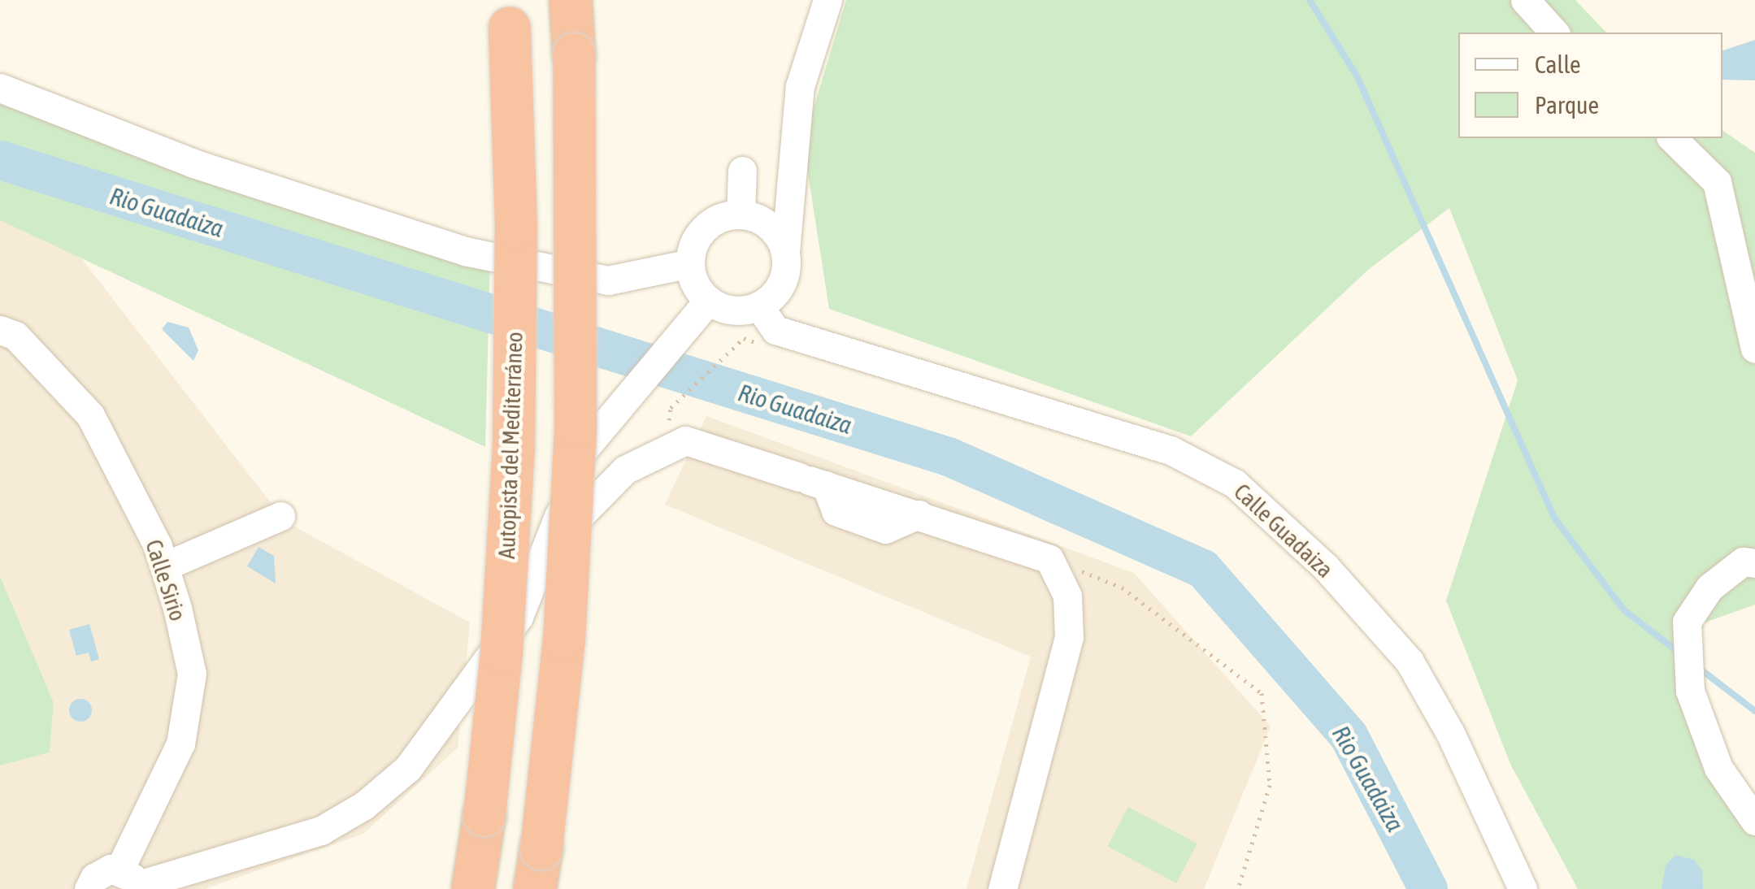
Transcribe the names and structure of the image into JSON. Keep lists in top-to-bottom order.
{
  "streets": {
    "highway": ["Autopista del Mediterráneo"],
    "street": ["Calle Guadaiza", "Calle Sirio"]
  },
  "water": ["Rio Guadaiza"],
  "legend": ["Calle", "Parque"]
}
